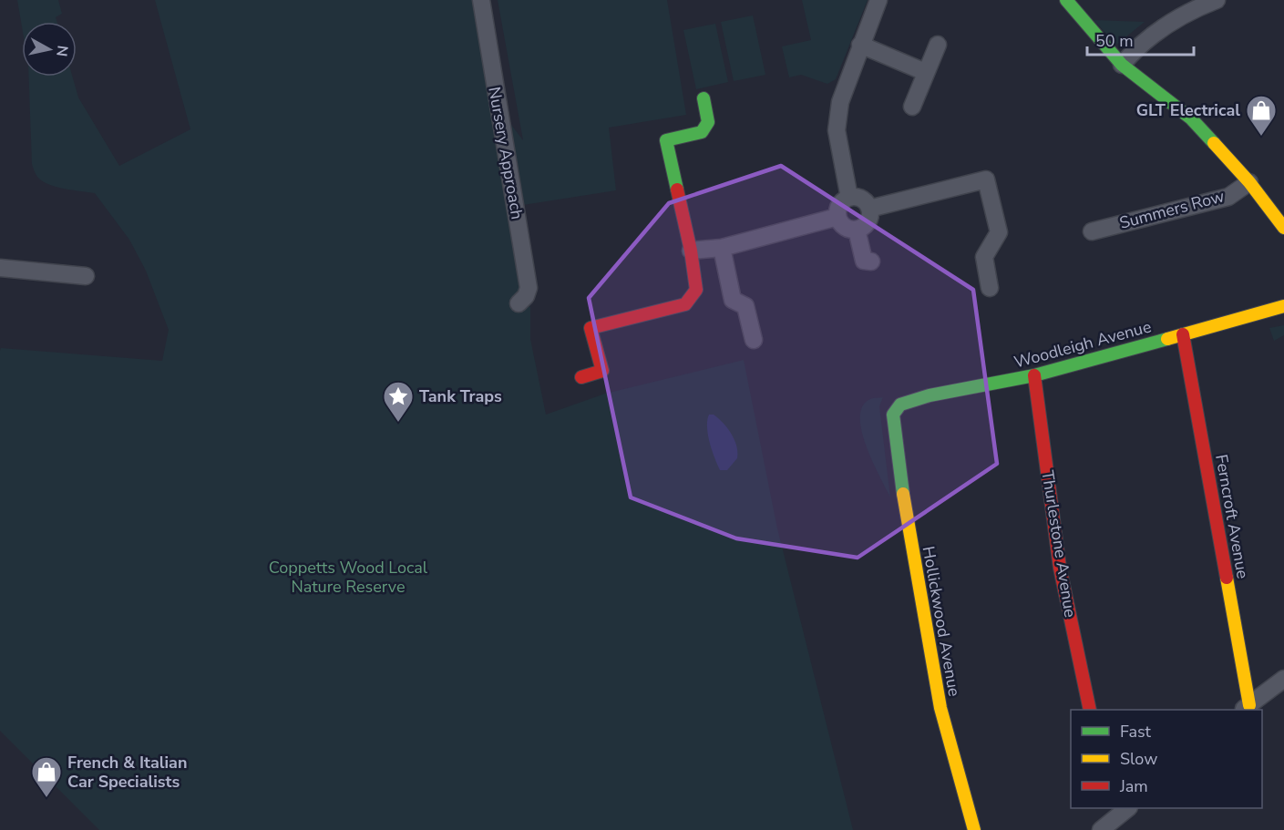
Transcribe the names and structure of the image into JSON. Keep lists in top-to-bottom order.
{
  "streets": {
    "street": [
      "Nursery Approach",
      "Summers Row",
      "Woodleigh Avenue",
      "Ferncroft Avenue",
      "Thurlestone Avenue",
      "Hollickwood Avenue"
    ]
  },
  "crossings": [
    ["Woodleigh Avenue", "Ferncroft Avenue"],
    ["Woodleigh Avenue", "Thurlestone Avenue"],
    ["Woodleigh Avenue", "Hollickwood Avenue"]
  ],
  "parks": ["Coppetts Wood Local Nature Reserve"],
  "places": {
    "shop": ["GLT Electrical", "French & Italian Car Specialists"],
    "place": ["Tank Traps"]
  },
  "legend": ["Fast", "Slow", "Jam"],
  "scale_bar": "50 m",
  "north": "right"
}
